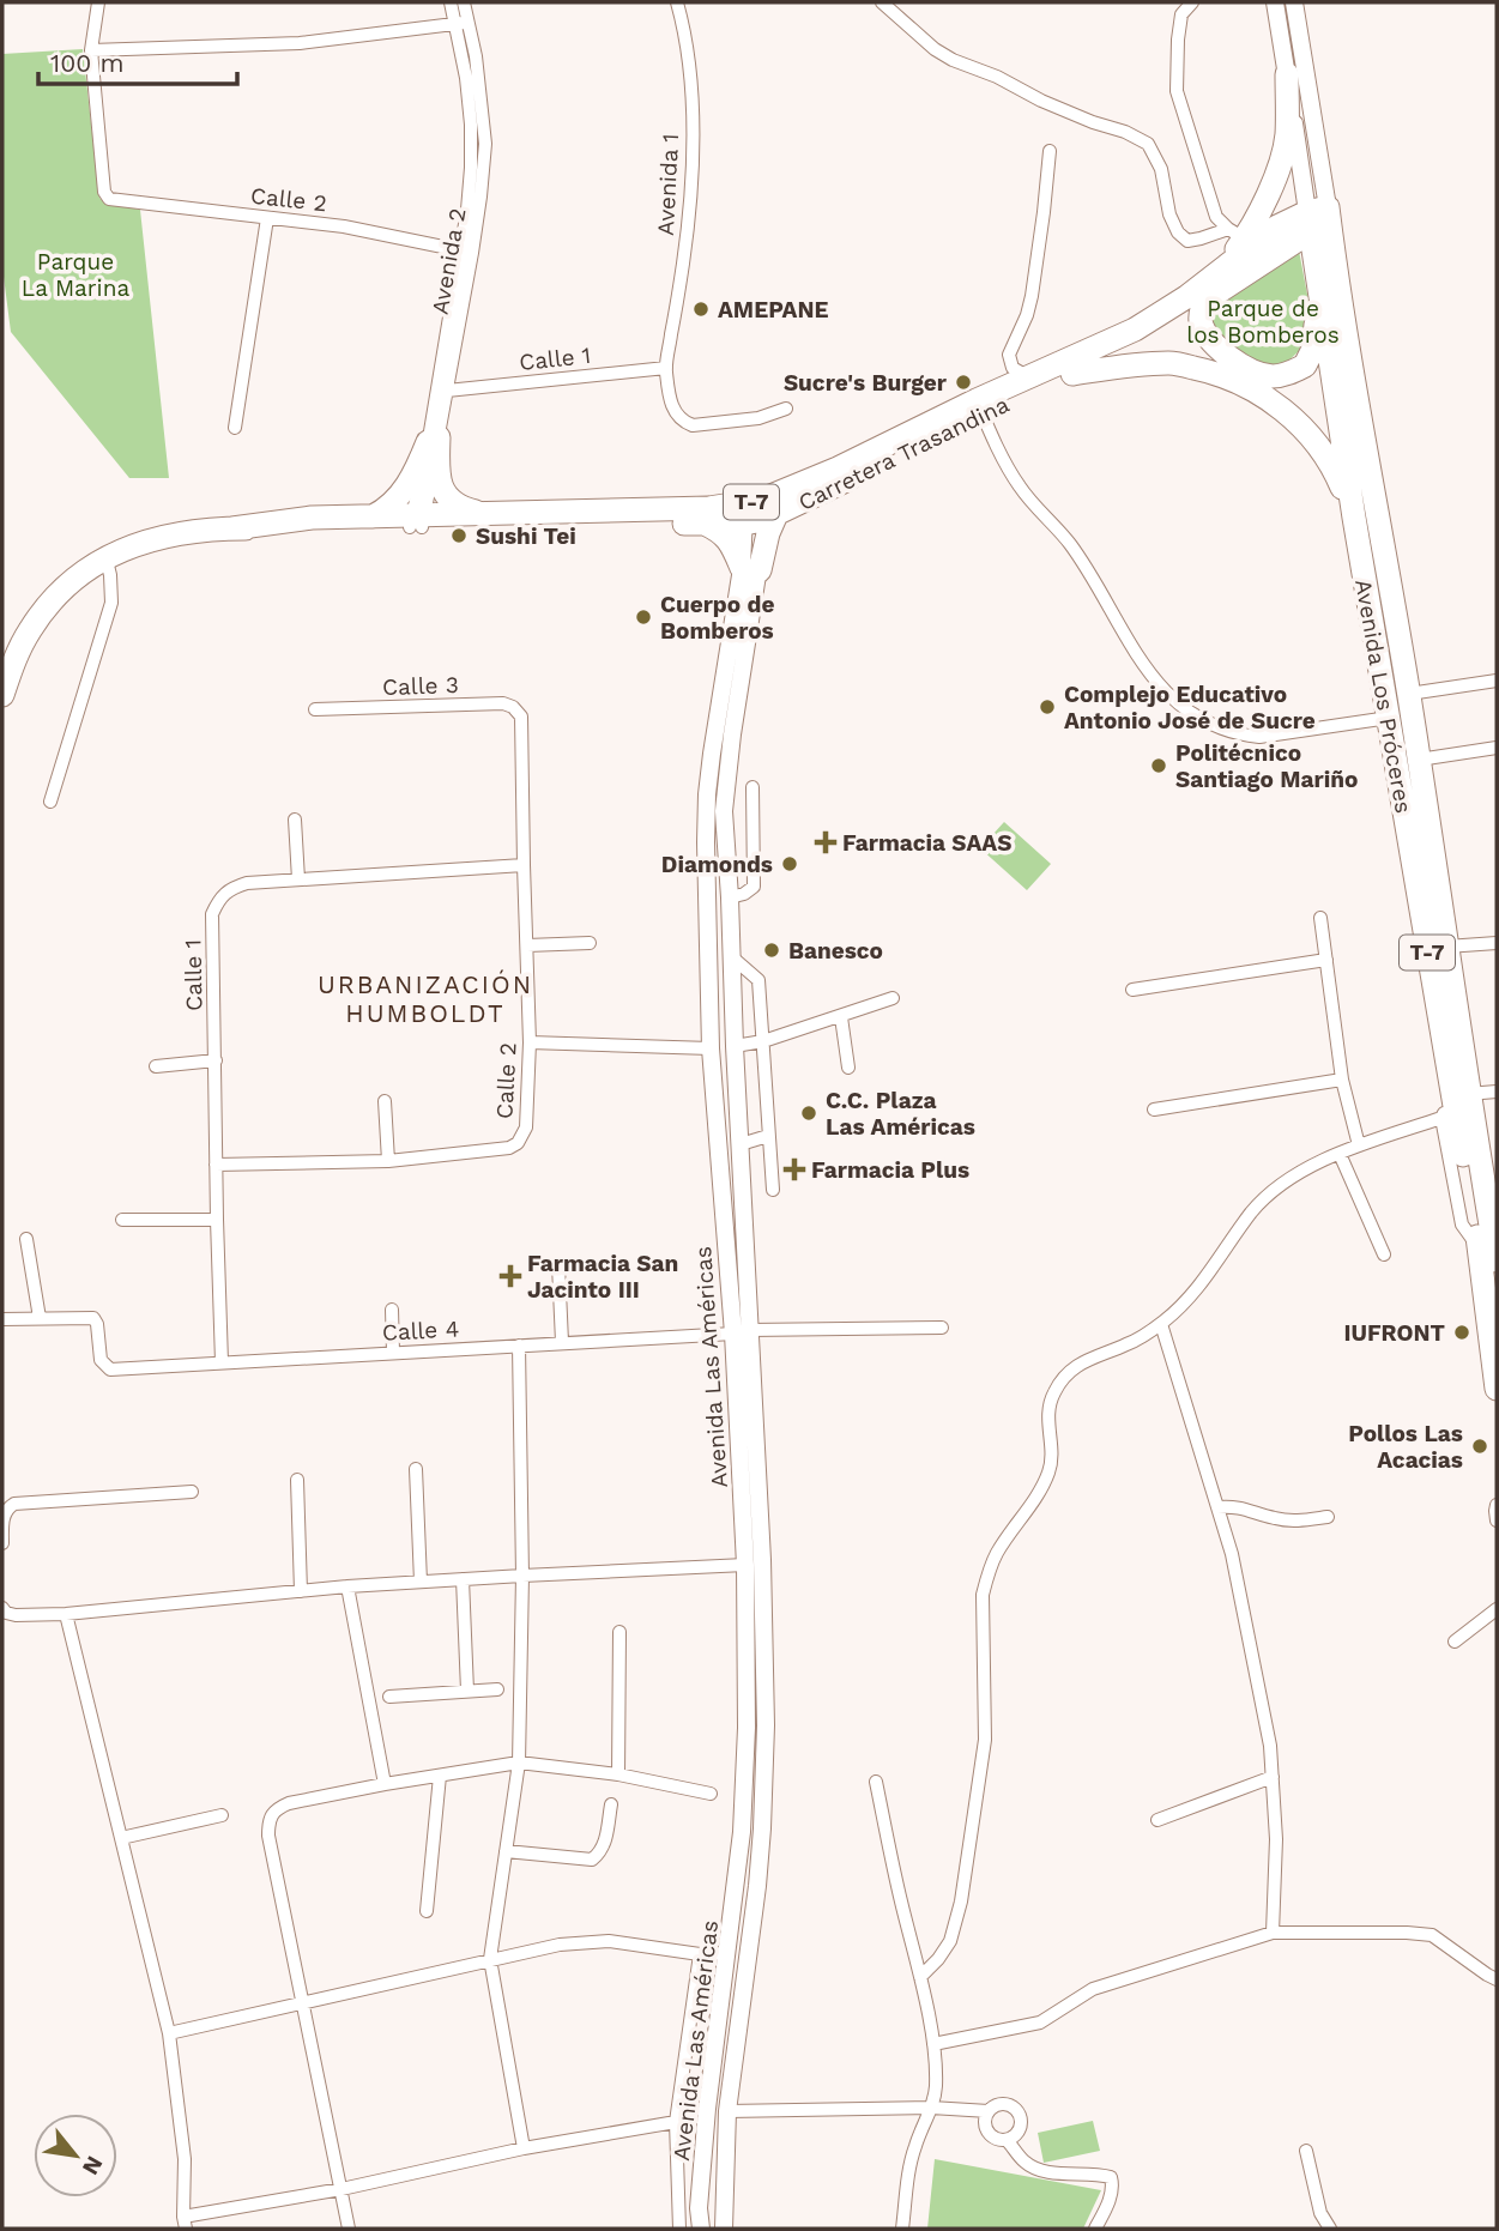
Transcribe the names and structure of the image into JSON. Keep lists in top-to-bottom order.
{
  "streets": {
    "highway": ["Carretera Trasandina", "T-7", "Avenida Los Próceres"],
    "street": [
      "Avenida 1",
      "Calle 2",
      "Avenida 2",
      "Calle 1",
      "Calle 3",
      "Calle 4",
      "Avenida Las Américas"
    ]
  },
  "crossings": [
    ["Avenida 1", "Calle 1"],
    ["Calle 2", "Avenida 2"],
    ["Calle 2", "Calle 1"],
    ["Calle 2", "Calle 3"],
    ["Avenida 2", "Calle 1"],
    ["Avenida 2", "Carretera Trasandina"],
    ["Calle 1", "Calle 4"],
    ["Carretera Trasandina", "Avenida Los Próceres"],
    ["Carretera Trasandina", "Avenida Las Américas"],
    ["Calle 4", "Avenida Las Américas"]
  ],
  "districts": ["URBANIZACIÓN HUMBOLDT"],
  "parks": ["Parque La Marina", "Parque de los Bomberos"],
  "places": {
    "other": [
      "AMEPANE",
      "Sucre's Burger",
      "Sushi Tei",
      "Cuerpo de Bomberos",
      "Complejo Educativo Antonio José de Sucre",
      "Politécnico Santiago Mariño",
      "Diamonds",
      "Banesco",
      "C.C. Plaza Las Américas",
      "IUFRONT",
      "Pollos Las Acacias"
    ],
    "health": ["Farmacia SAAS", "Farmacia Plus", "Farmacia San Jacinto III"]
  },
  "scale_bar": "100 m",
  "north": "bottom right"
}
